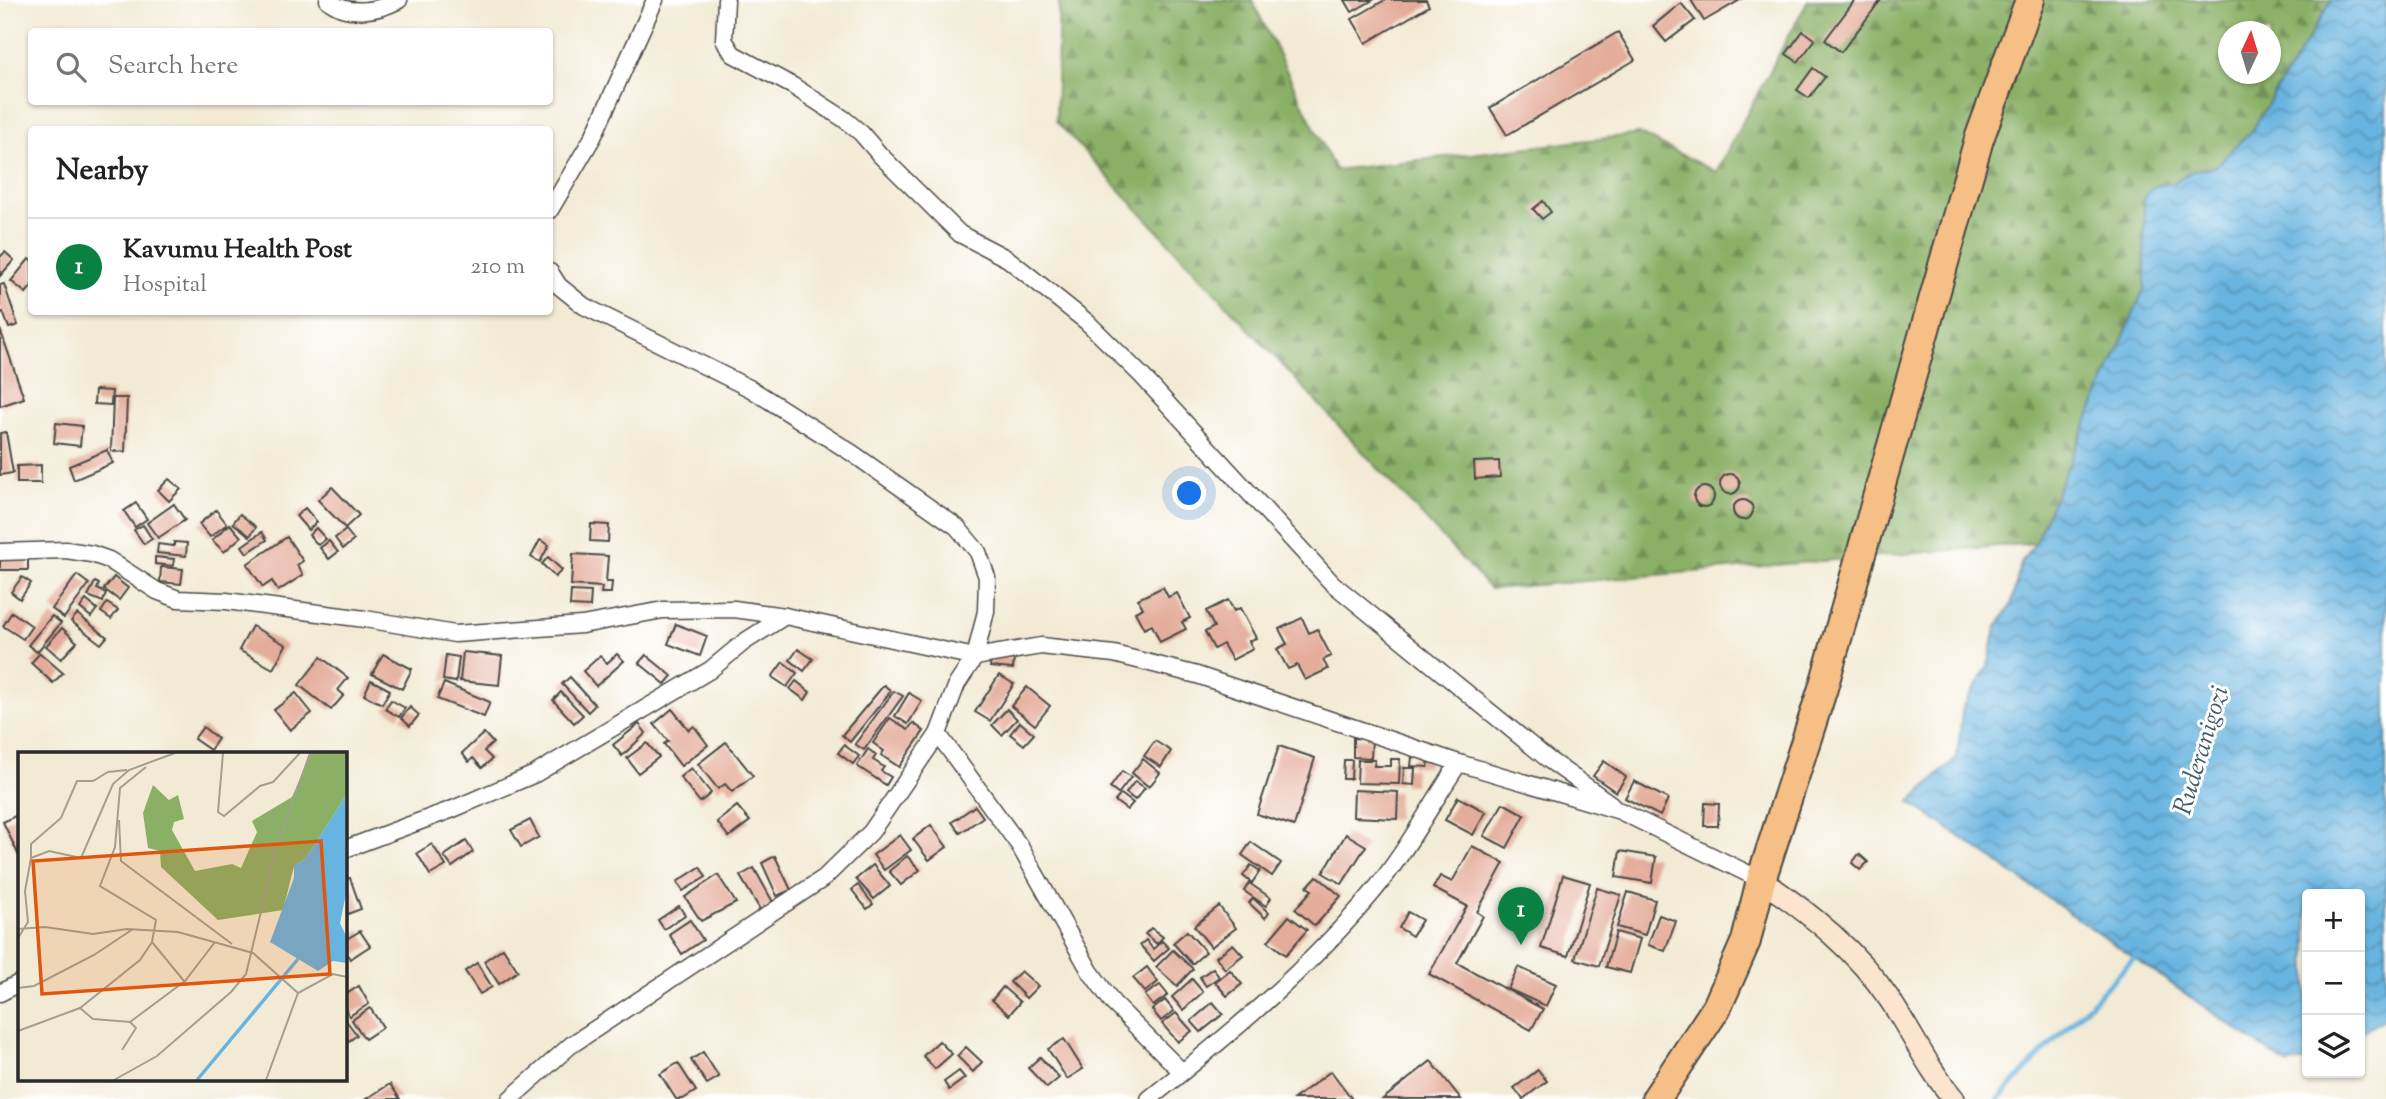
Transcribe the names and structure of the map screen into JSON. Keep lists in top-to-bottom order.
{
  "water": ["Ruderanigozi"],
  "north": "top",
  "page": {
    "search": "Search here",
    "heading": "Nearby",
    "list": [
      {
        "mark": "1",
        "name": "Kavumu Health Post",
        "note": "Hospital",
        "value": "210 m"
      }
    ],
    "pins": "1",
    "map_buttons": ["+", "−"]
  }
}
